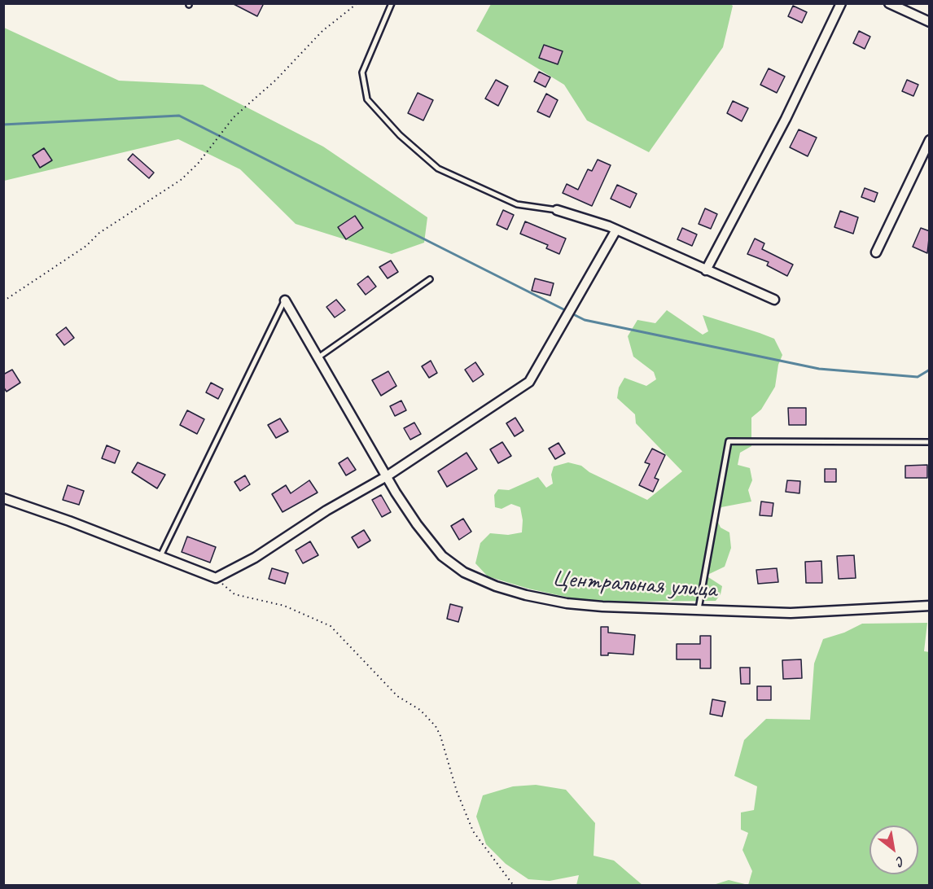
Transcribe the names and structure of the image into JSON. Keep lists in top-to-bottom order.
{
  "streets": {
    "street": ["Центральная улица"]
  },
  "north": "bottom right"
}
